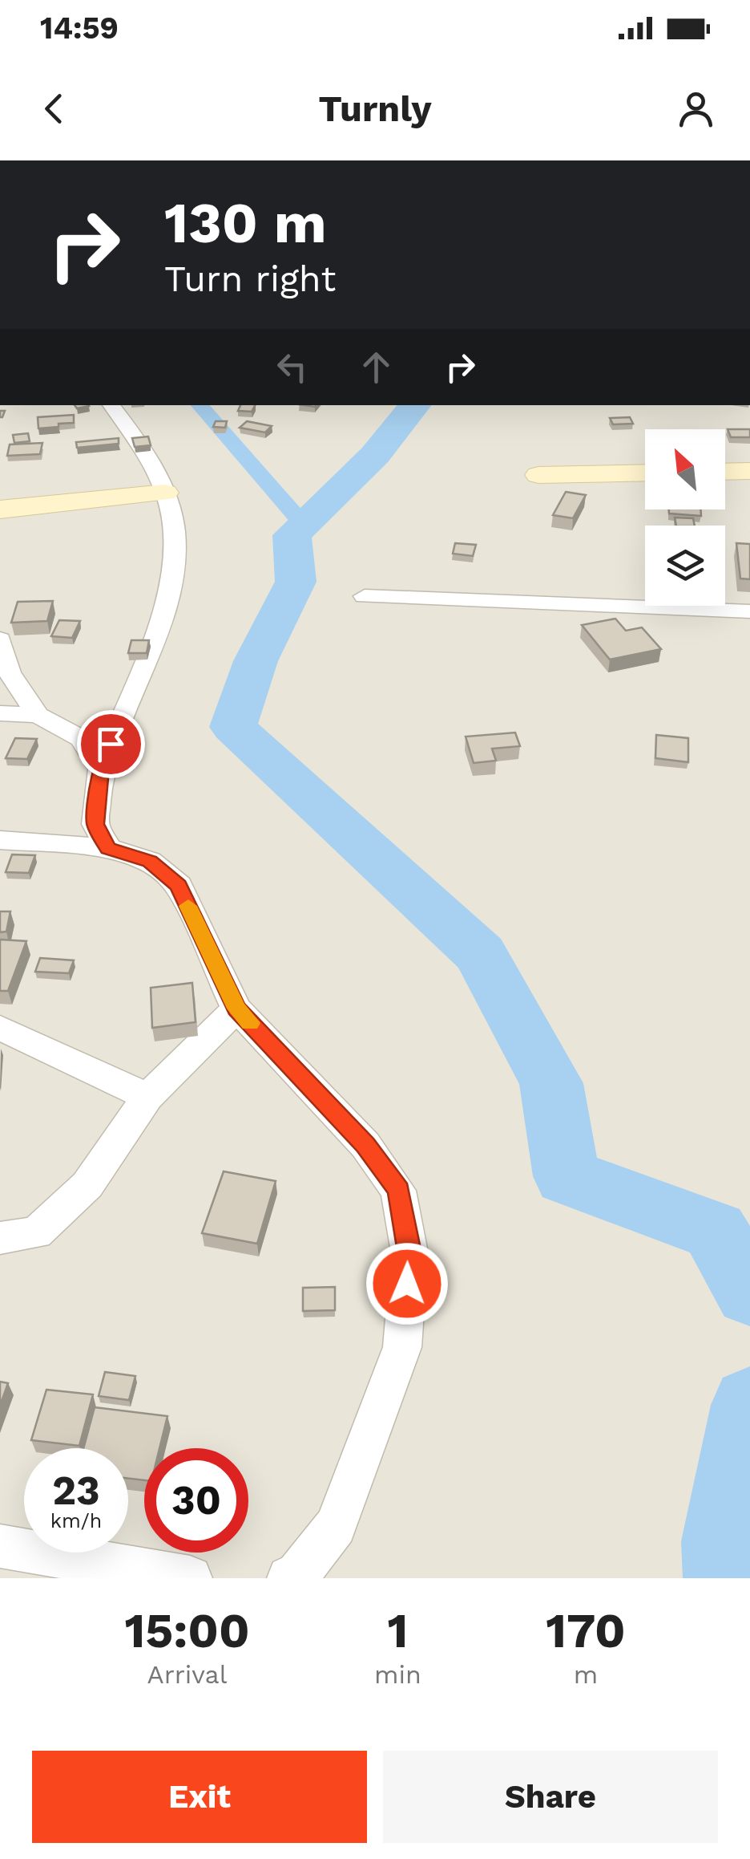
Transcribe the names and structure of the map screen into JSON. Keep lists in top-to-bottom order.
{
  "north": "top left",
  "page": {
    "status": "14:59",
    "header": "Turnly",
    "turn": ["130 m", "Turn right"],
    "speed": "23 km/h",
    "limit": "30",
    "eta": [
      "15:00",
      "Arrival",
      "1",
      "min",
      "170",
      "m"
    ],
    "buttons": ["Exit", "Share"]
  }
}
